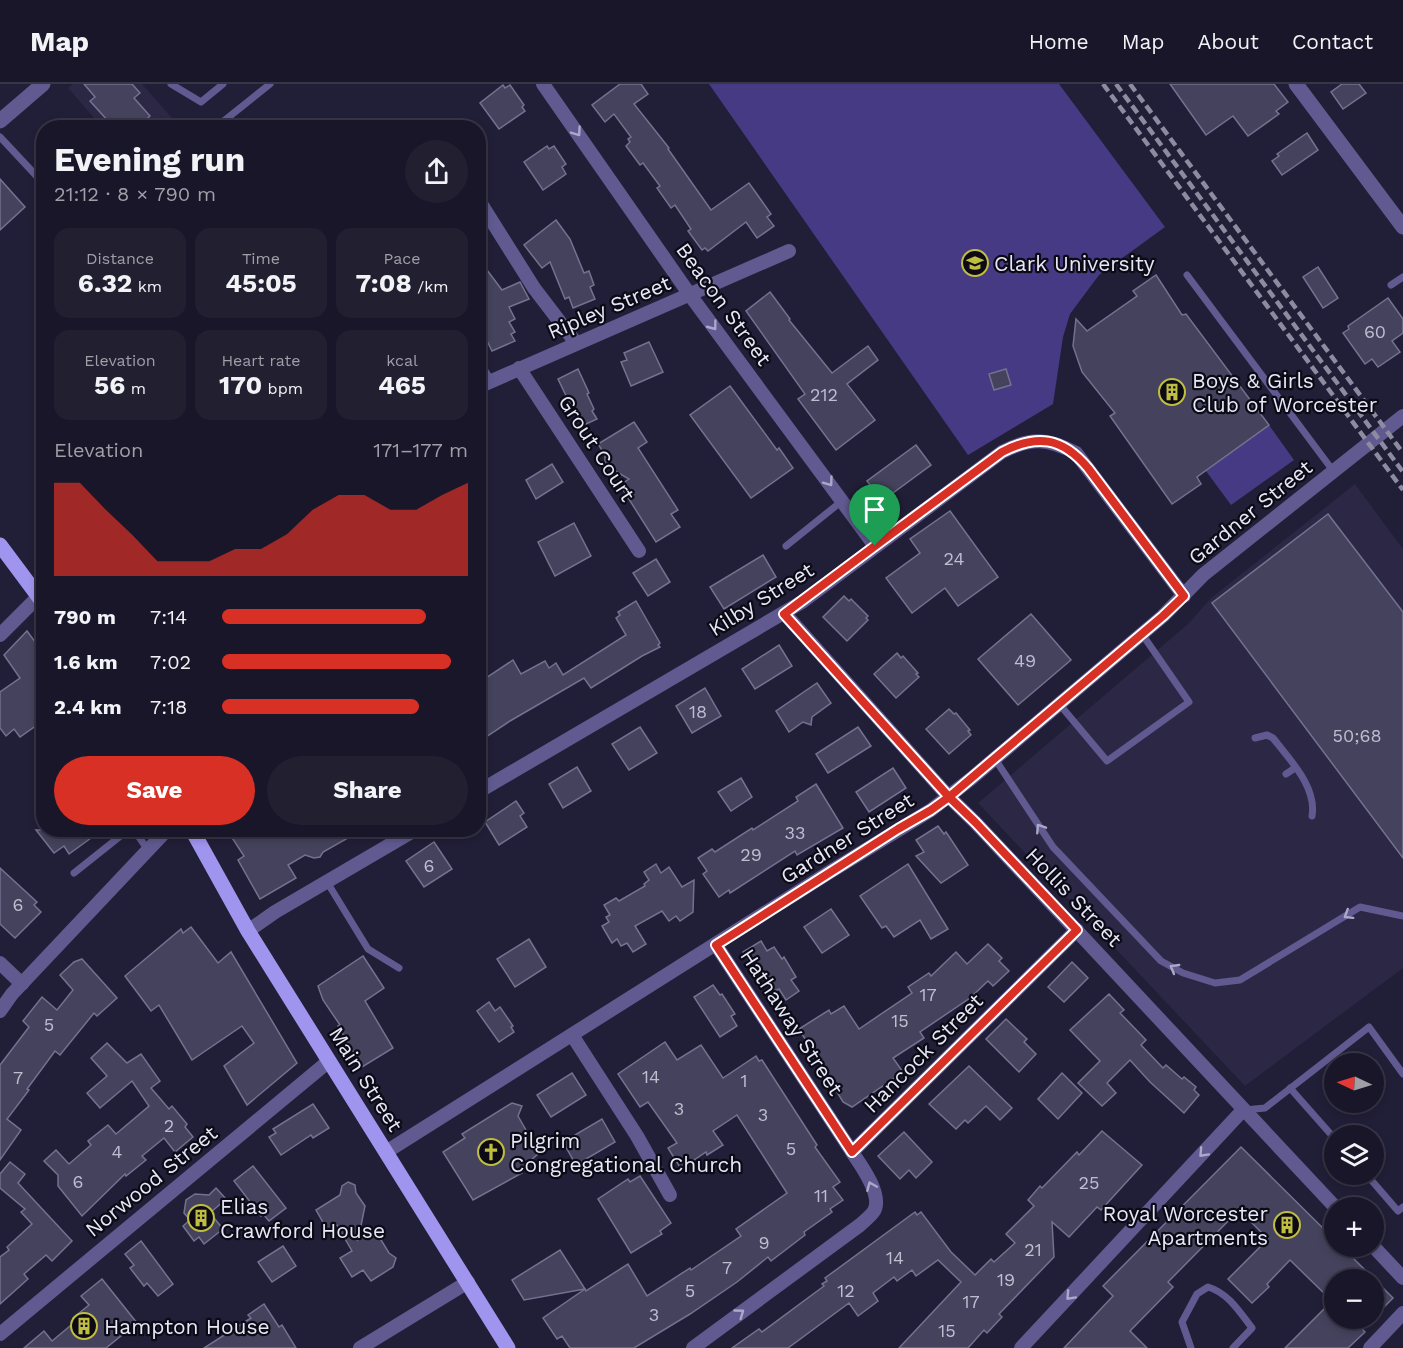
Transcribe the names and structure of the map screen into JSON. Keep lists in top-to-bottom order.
{
  "streets": {
    "main road": ["Main Street"],
    "street": [
      "Beacon Street",
      "Ripley Street",
      "Grout Court",
      "Gardner Street",
      "Kilby Street",
      "Hollis Street",
      "Hathaway Street",
      "Hancock Street",
      "Norwood Street"
    ]
  },
  "crossings": [
    ["Beacon Street", "Ripley Street"],
    ["Beacon Street", "Kilby Street"],
    ["Ripley Street", "Grout Court"],
    ["Gardner Street", "Kilby Street"],
    ["Gardner Street", "Hollis Street"],
    ["Gardner Street", "Hathaway Street"],
    ["Gardner Street", "Main Street"],
    ["Kilby Street", "Hollis Street"],
    ["Hollis Street", "Hancock Street"],
    ["Hathaway Street", "Hancock Street"],
    ["Main Street", "Norwood Street"]
  ],
  "one_way": ["Beacon Street"],
  "places": {
    "school or university": ["Clark University"],
    "building": [
      "Boys & Girls Club of Worcester",
      "Elias Crawford House",
      "Royal Worcester Apartments",
      "Hampton House"
    ],
    "church": ["Pilgrim Congregational Church"]
  },
  "house_numbers": [
    "60",
    "212",
    "24",
    "49",
    "18",
    "50;68",
    "33",
    "29",
    "6",
    "6",
    "17",
    "15",
    "5",
    "14",
    "7",
    "1",
    "3",
    "3",
    "2",
    "5",
    "4",
    "6",
    "25",
    "11",
    "9",
    "21",
    "14",
    "7",
    "19",
    "5",
    "12",
    "17",
    "3",
    "15"
  ],
  "north": "left",
  "page": {
    "header": "Map",
    "nav": [
      "Home",
      "Map",
      "About",
      "Contact"
    ],
    "heading": ["Evening run", "21:12 · 8 × 790 m"],
    "stats": [
      ["Distance", "6.32 km"],
      ["Time", "45:05"],
      ["Pace", "7:08 /km"],
      ["Elevation", "56 m"],
      ["Heart rate", "170 bpm"],
      ["kcal", "465"]
    ],
    "chart": ["Elevation", "171–177 m"],
    "list": [
      {
        "name": "790 m",
        "note": "7:14"
      },
      {
        "name": "1.6 km",
        "note": "7:02"
      },
      {
        "name": "2.4 km",
        "note": "7:18"
      }
    ],
    "buttons": ["Save", "Share"],
    "map_buttons": ["+", "−"]
  }
}
